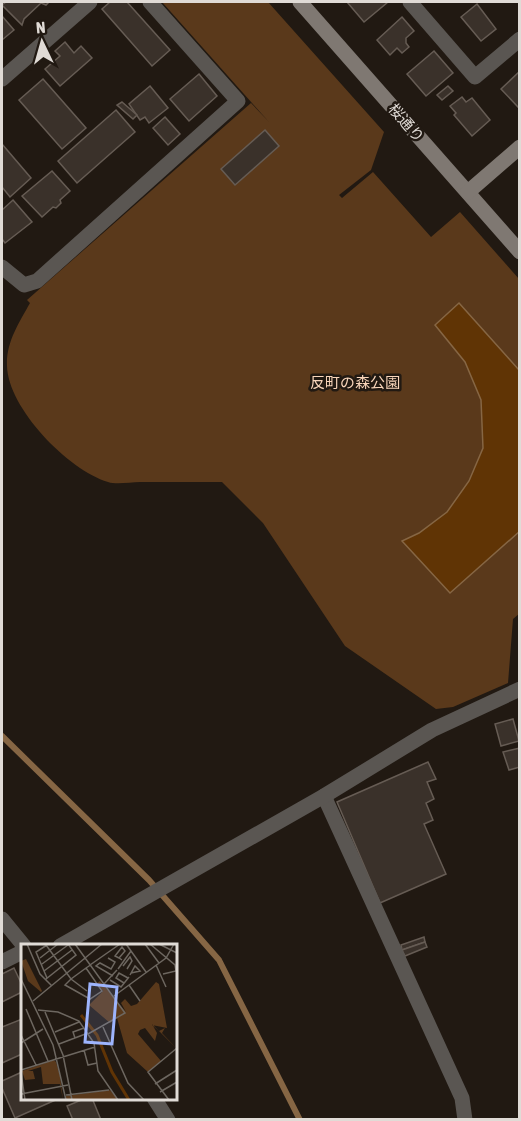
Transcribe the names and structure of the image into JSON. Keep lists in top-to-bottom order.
{
  "streets": {
    "street": ["桜通り"]
  },
  "parks": ["反町の森公園"],
  "north": "top"
}
